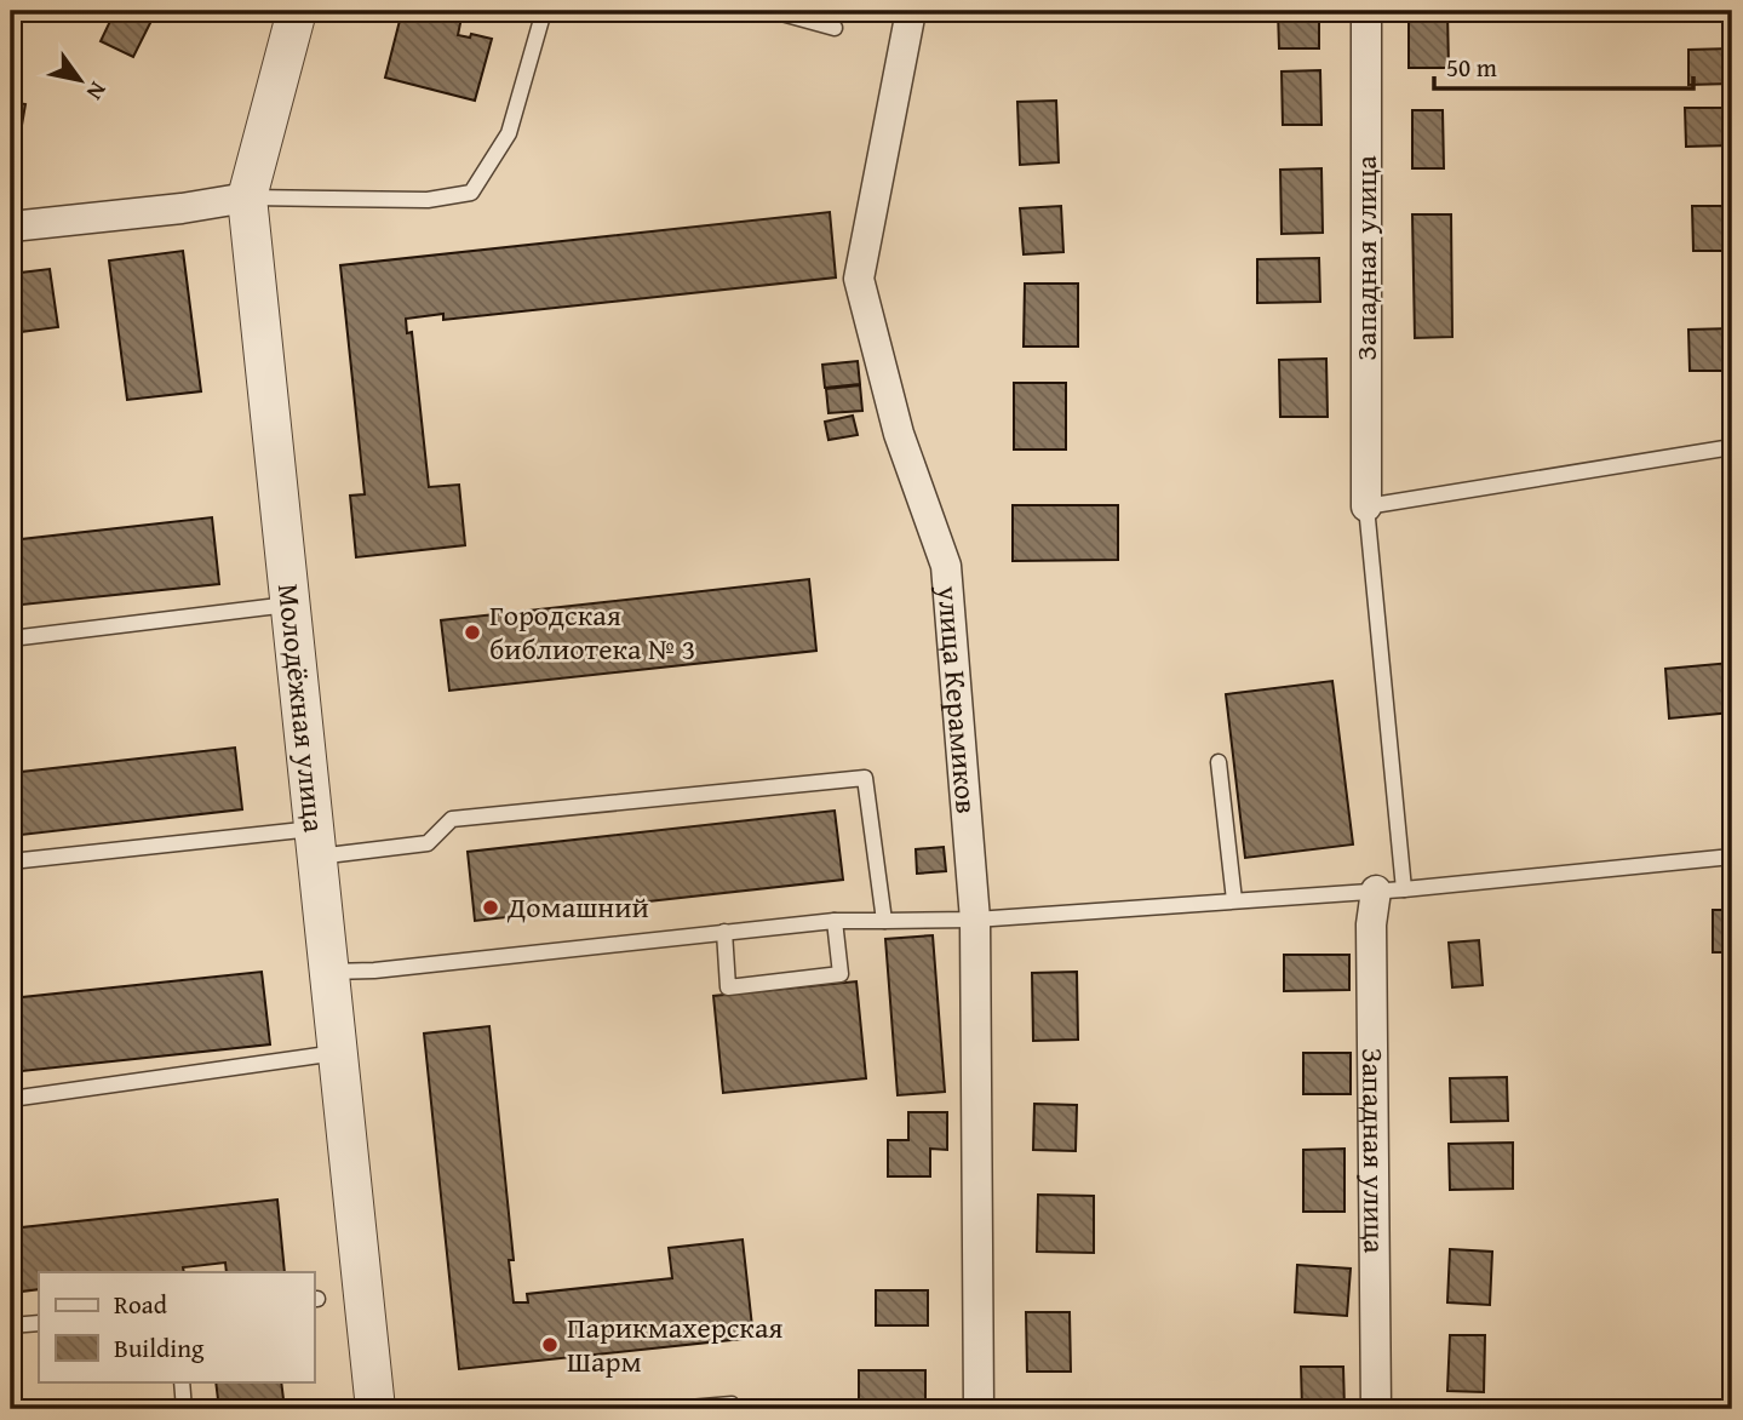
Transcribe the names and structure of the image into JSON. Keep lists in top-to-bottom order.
{
  "streets": {
    "street": ["Западная улица", "улица Керамиков", "Молодёжная улица"]
  },
  "places": ["Городская библиотека № 3", "Домашний", "Парикмахерская Шарм"],
  "legend": ["Road", "Building"],
  "scale_bar": "50 m",
  "north": "bottom right"
}
